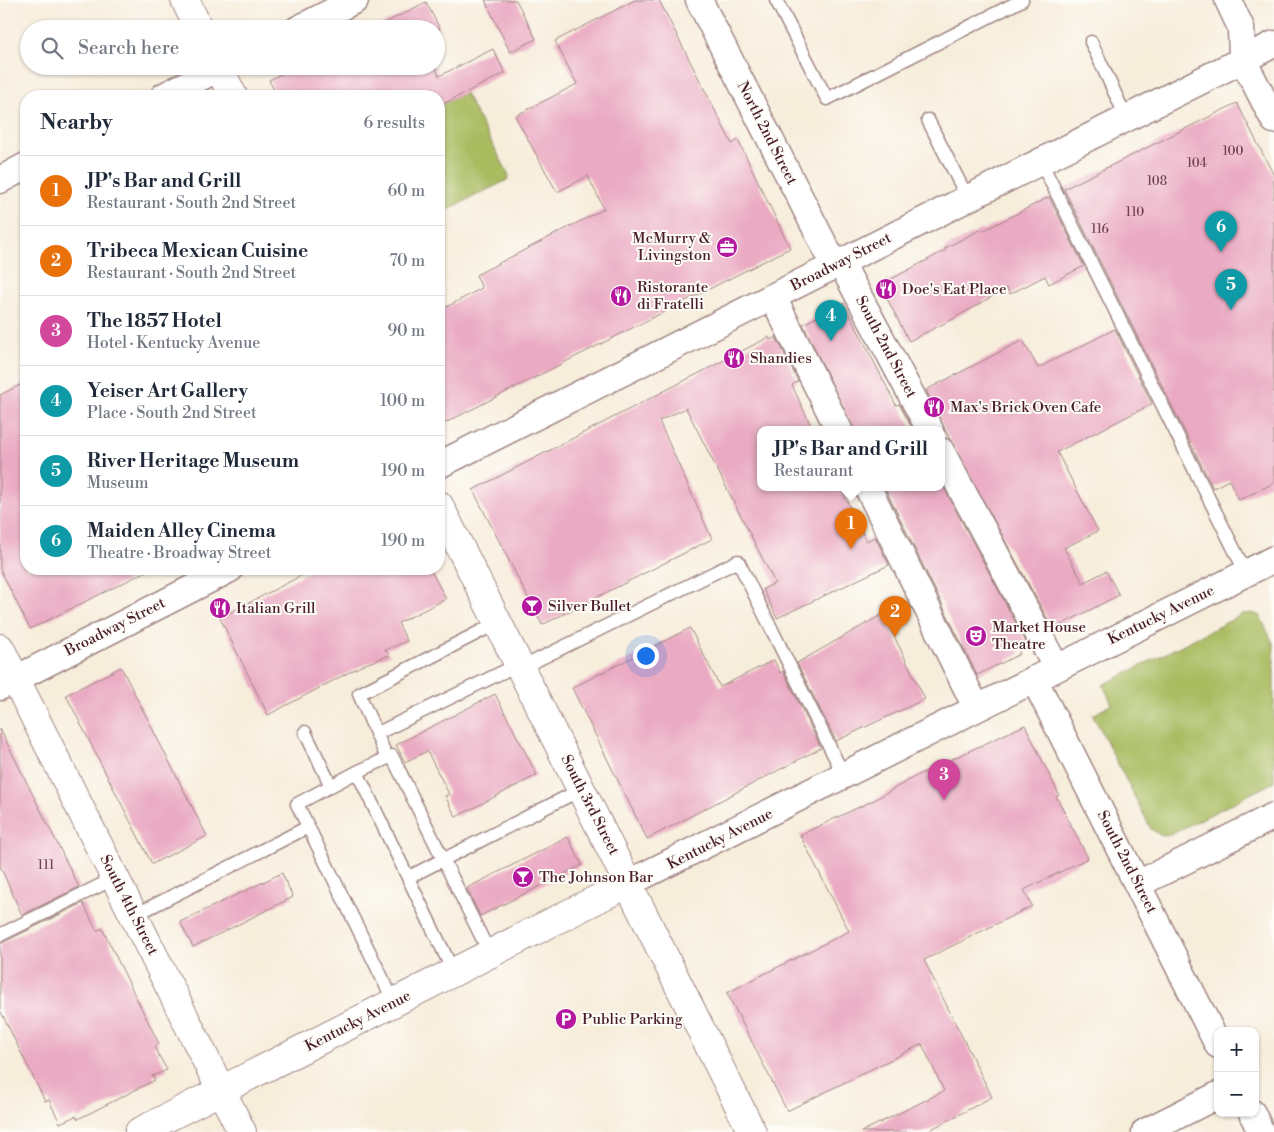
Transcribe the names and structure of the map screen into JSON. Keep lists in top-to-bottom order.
{
  "streets": {
    "main road": ["Kentucky Avenue", "South 3rd Street", "South 4th Street"],
    "street": ["North 2nd Street", "Broadway Street", "South 2nd Street"]
  },
  "crossings": [
    ["North 2nd Street", "Broadway Street"],
    ["North 2nd Street", "South 2nd Street"],
    ["Broadway Street", "South 2nd Street"],
    ["Broadway Street", "South 4th Street"],
    ["South 2nd Street", "Kentucky Avenue"],
    ["Kentucky Avenue", "South 3rd Street"],
    ["Kentucky Avenue", "South 4th Street"]
  ],
  "places": {
    "office": ["McMurry & Livingston"],
    "restaurant": [
      "Doe's Eat Place",
      "Ristorante di Fratelli",
      "Shandies",
      "Max's Brick Oven Cafe",
      "Italian Grill"
    ],
    "bar": ["Silver Bullet", "The Johnson Bar"],
    "theatre": ["Market House Theatre"],
    "parking": ["Public Parking"]
  },
  "house_numbers": [
    "100",
    "104",
    "108",
    "110",
    "116",
    "111"
  ],
  "page": {
    "search": "Search here",
    "heading": ["Nearby", "6 results"],
    "list": [
      {
        "mark": "1",
        "name": "JP's Bar and Grill",
        "note": "Restaurant · South 2nd Street",
        "value": "60 m"
      },
      {
        "mark": "2",
        "name": "Tribeca Mexican Cuisine",
        "note": "Restaurant · South 2nd Street",
        "value": "70 m"
      },
      {
        "mark": "3",
        "name": "The 1857 Hotel",
        "note": "Hotel · Kentucky Avenue",
        "value": "90 m"
      },
      {
        "mark": "4",
        "name": "Yeiser Art Gallery",
        "note": "Place · South 2nd Street",
        "value": "100 m"
      },
      {
        "mark": "5",
        "name": "River Heritage Museum",
        "note": "Museum",
        "value": "190 m"
      },
      {
        "mark": "6",
        "name": "Maiden Alley Cinema",
        "note": "Theatre · Broadway Street",
        "value": "190 m"
      }
    ],
    "pins": [
      "6",
      "5",
      "4",
      "1",
      "2",
      "3"
    ],
    "popup": ["JP's Bar and Grill", "Restaurant"],
    "map_buttons": ["+", "−"]
  }
}
